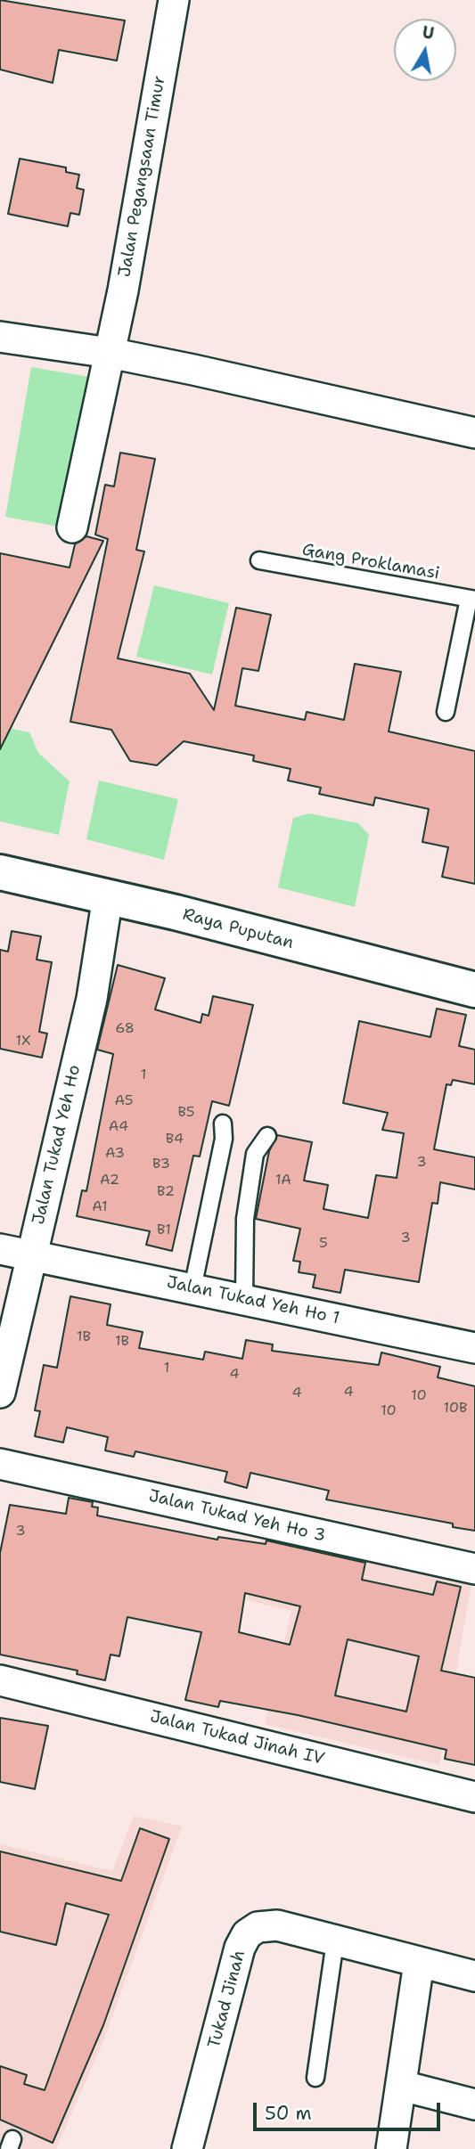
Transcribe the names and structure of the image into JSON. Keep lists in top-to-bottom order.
{
  "streets": {
    "main road": ["Raya Puputan"],
    "street": [
      "Jalan Pegangsaan Timur",
      "Jalan Tukad Yeh Ho",
      "Jalan Tukad Yeh Ho 1",
      "Jalan Tukad Yeh Ho 3",
      "Jalan Tukad Jinah IV",
      "Tukad Jinah"
    ],
    "lane": ["Gang Proklamasi"]
  },
  "crossings": [
    ["Raya Puputan", "Jalan Tukad Yeh Ho"],
    ["Jalan Tukad Yeh Ho", "Jalan Tukad Yeh Ho 1"]
  ],
  "house_numbers": [
    "68",
    "1X",
    "1",
    "A5",
    "B5",
    "A4",
    "B4",
    "A3",
    "3",
    "B3",
    "A2",
    "1A",
    "B2",
    "A1",
    "B1",
    "3",
    "5",
    "1B",
    "1B",
    "1",
    "4",
    "4",
    "4",
    "10",
    "10B",
    "10",
    "3"
  ],
  "scale_bar": "50 m",
  "north": "top"
}
